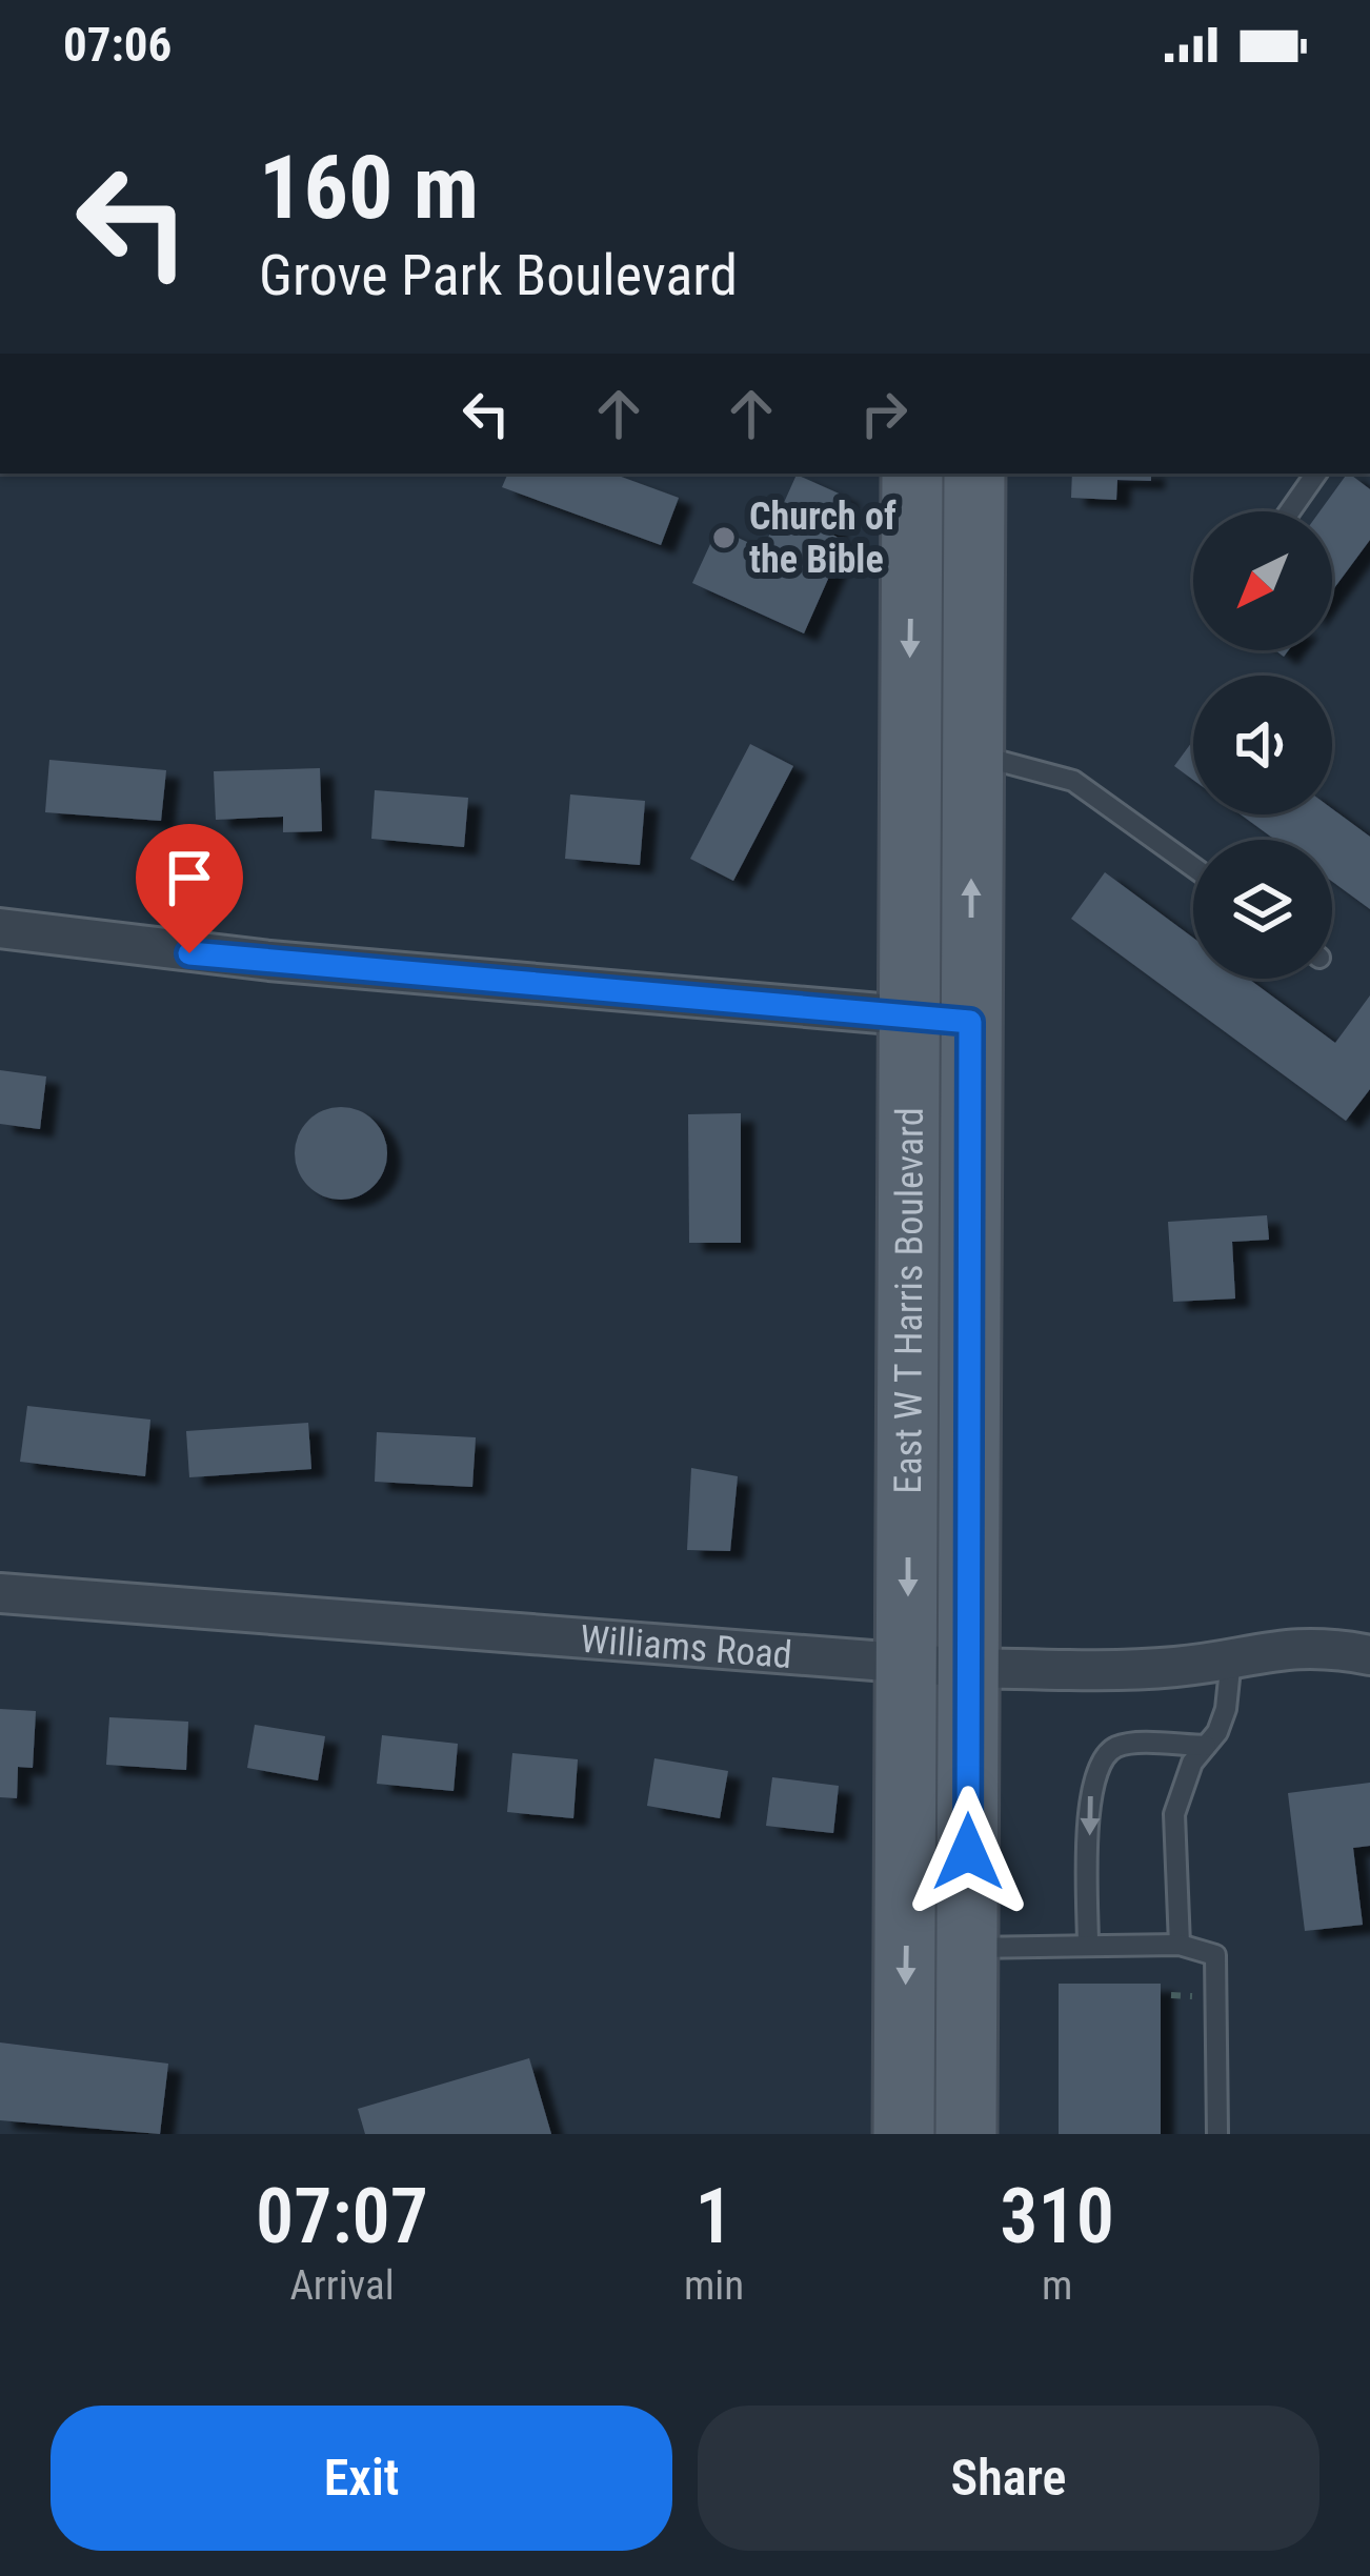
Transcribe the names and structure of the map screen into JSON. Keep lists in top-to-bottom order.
{
  "streets": {
    "main road": ["East W T Harris Boulevard"],
    "street": ["Williams Road"]
  },
  "crossings": [
    ["East W T Harris Boulevard", "Williams Road"]
  ],
  "places": ["Church of the Bible"],
  "north": "bottom left",
  "page": {
    "status": "07:06",
    "turn": ["160 m", "Grove Park Boulevard"],
    "eta": [
      "07:07",
      "Arrival",
      "1",
      "min",
      "310",
      "m"
    ],
    "buttons": ["Exit", "Share"]
  }
}
